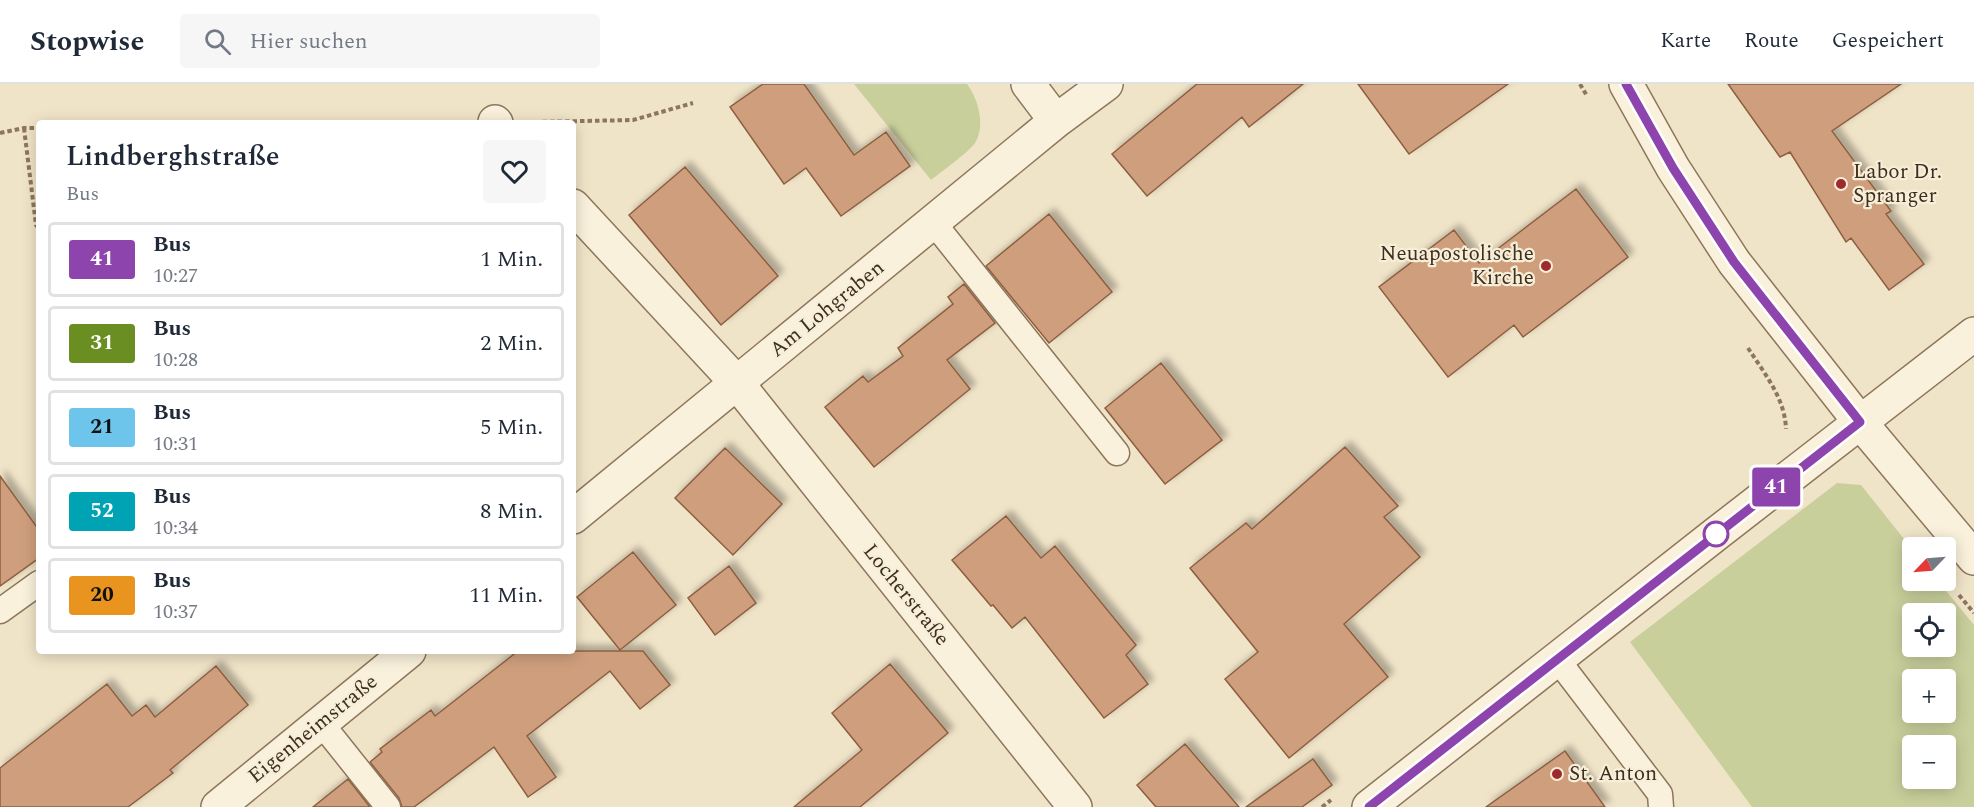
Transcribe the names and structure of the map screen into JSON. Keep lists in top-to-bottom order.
{
  "streets": {
    "street": ["Am Lohgraben", "Locherstraße", "Eigenheimstraße"]
  },
  "crossings": [
    ["Am Lohgraben", "Locherstraße"]
  ],
  "places": ["Labor Dr. Spranger", "Neuapostolische Kirche", "St. Anton"],
  "lines": ["bus line 41"],
  "north": "bottom left",
  "page": {
    "header": "Stopwise",
    "search": "Hier suchen",
    "nav": ["Karte", "Route", "Gespeichert"],
    "on_map": "41",
    "heading": ["Lindberghstraße", "Bus"],
    "list": [
      {
        "mark": "41",
        "name": "Bus",
        "note": "10:27",
        "value": "1 Min."
      },
      {
        "mark": "31",
        "name": "Bus",
        "note": "10:28",
        "value": "2 Min."
      },
      {
        "mark": "21",
        "name": "Bus",
        "note": "10:31",
        "value": "5 Min."
      },
      {
        "mark": "52",
        "name": "Bus",
        "note": "10:34",
        "value": "8 Min."
      },
      {
        "mark": "20",
        "name": "Bus",
        "note": "10:37",
        "value": "11 Min."
      }
    ],
    "map_buttons": ["+", "−"]
  }
}
